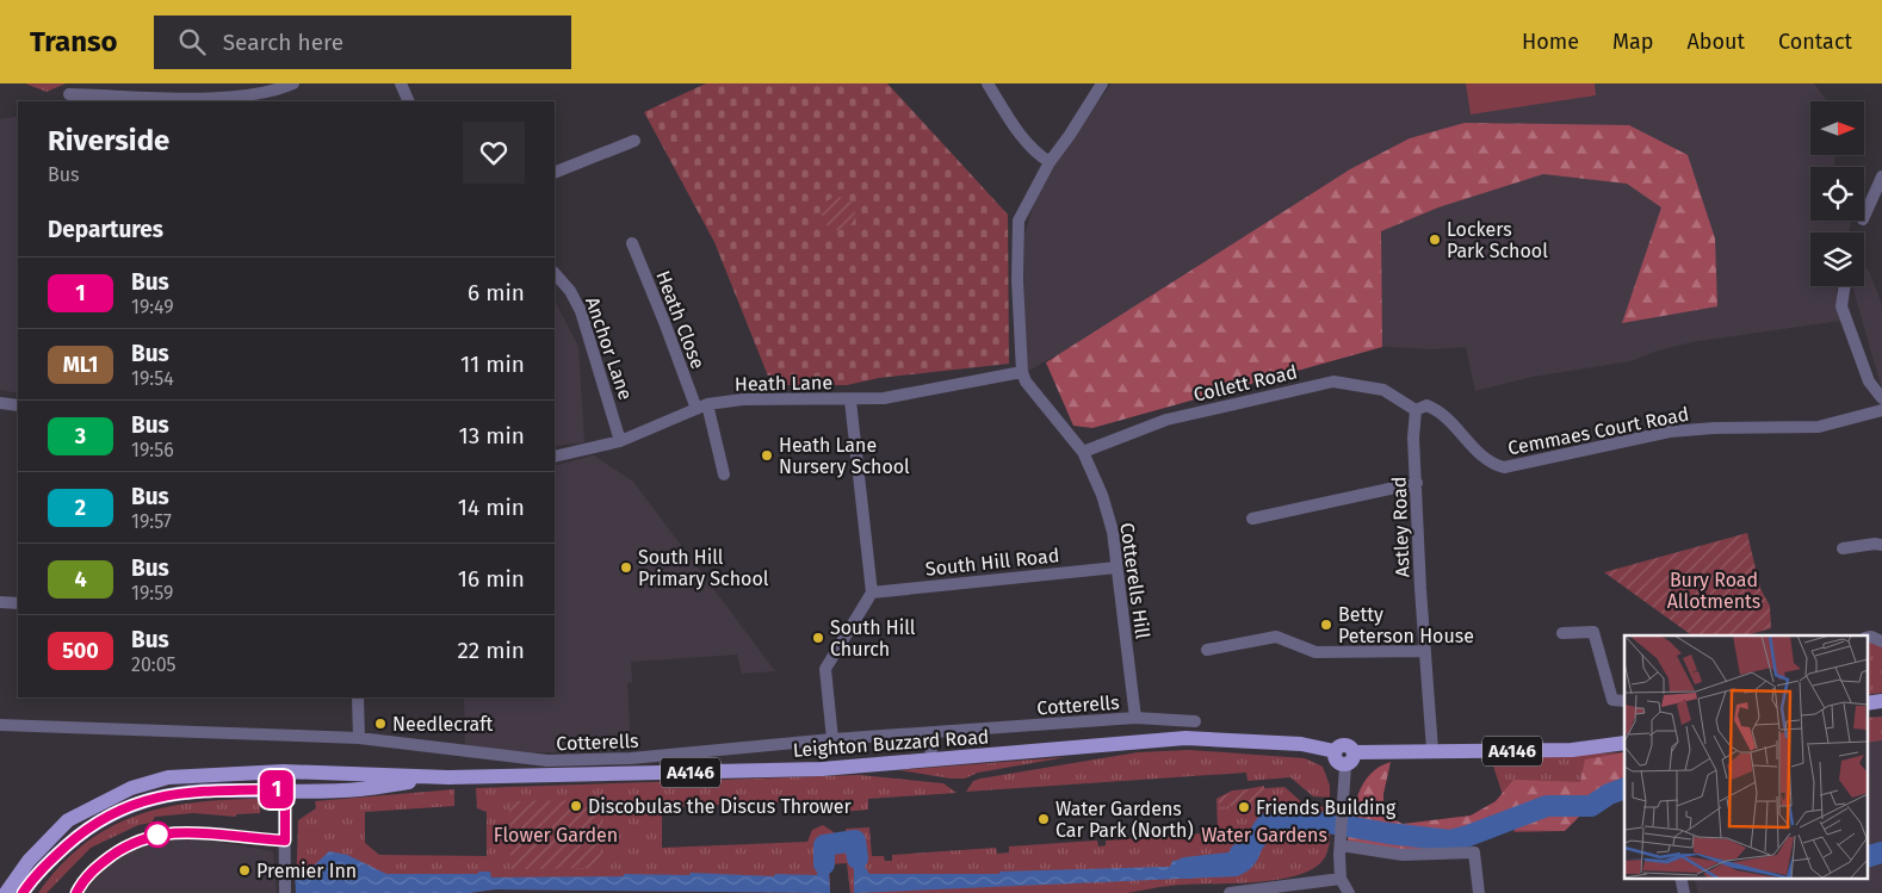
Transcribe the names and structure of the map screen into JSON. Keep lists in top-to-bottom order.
{
  "streets": {
    "main road": ["Leighton Buzzard Road", "A4146"],
    "street": [
      "Heath Close",
      "Anchor Lane",
      "Heath Lane",
      "Collett Road",
      "Cemmaes Court Road",
      "Astley Road",
      "South Hill Road",
      "Cotterells Hill",
      "Cotterells"
    ]
  },
  "crossings": [
    ["Heath Close", "Heath Lane"],
    ["Anchor Lane", "Heath Lane"],
    ["Heath Lane", "Cotterells Hill"],
    ["Collett Road", "Cemmaes Court Road"],
    ["Collett Road", "Astley Road"],
    ["Collett Road", "Cotterells Hill"],
    ["Cemmaes Court Road", "Astley Road"],
    ["Astley Road", "A4146"],
    ["South Hill Road", "Cotterells Hill"],
    ["Cotterells Hill", "Cotterells"],
    ["Leighton Buzzard Road", "A4146"]
  ],
  "parks": ["Bury Road Allotments", "Flower Garden", "Water Gardens"],
  "places": [
    "Lockers Park School",
    "Heath Lane Nursery School",
    "South Hill Primary School",
    "Betty Peterson House",
    "South Hill Church",
    "Needlecraft",
    "Discobulas the Discus Thrower",
    "Friends Building",
    "Water Gardens Car Park (North)",
    "Premier Inn"
  ],
  "lines": ["bus line 1"],
  "north": "right",
  "page": {
    "header": "Transo",
    "search": "Search here",
    "nav": [
      "Home",
      "Map",
      "About",
      "Contact"
    ],
    "on_map": "1",
    "heading": [
      ["Riverside", "Bus"],
      "Departures"
    ],
    "list": [
      {
        "mark": "1",
        "name": "Bus",
        "note": "19:49",
        "value": "6 min"
      },
      {
        "mark": "ML1",
        "name": "Bus",
        "note": "19:54",
        "value": "11 min"
      },
      {
        "mark": "3",
        "name": "Bus",
        "note": "19:56",
        "value": "13 min"
      },
      {
        "mark": "2",
        "name": "Bus",
        "note": "19:57",
        "value": "14 min"
      },
      {
        "mark": "4",
        "name": "Bus",
        "note": "19:59",
        "value": "16 min"
      },
      {
        "mark": "500",
        "name": "Bus",
        "note": "20:05",
        "value": "22 min"
      }
    ]
  }
}
